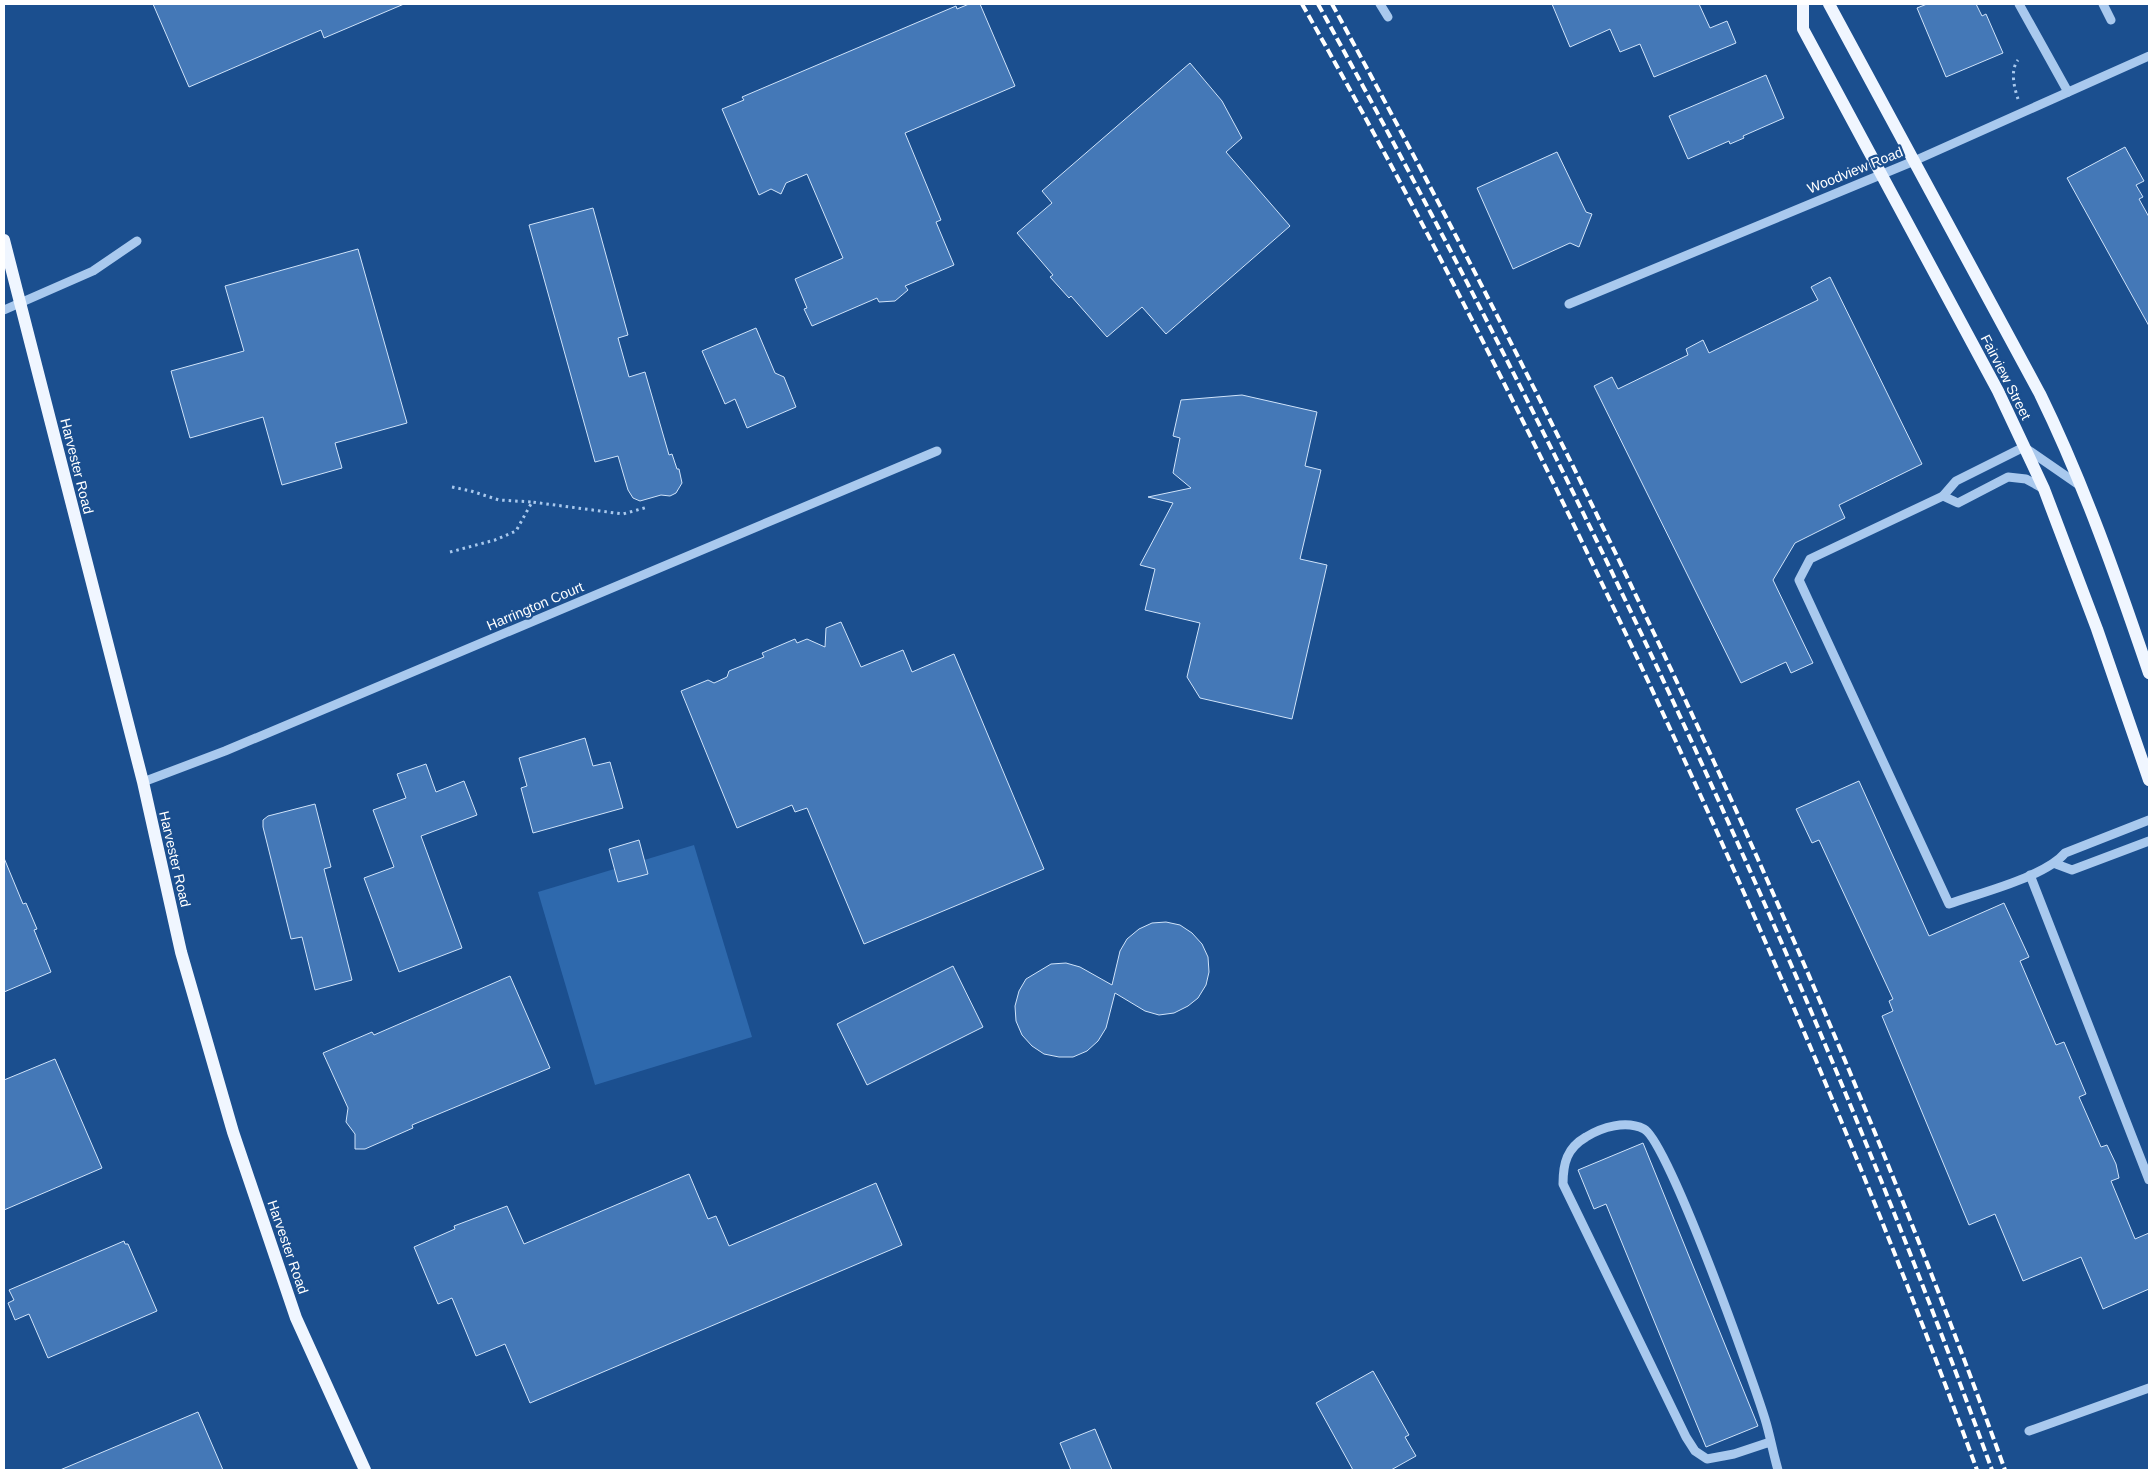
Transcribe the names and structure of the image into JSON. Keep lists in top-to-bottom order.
{
  "streets": {
    "main road": ["Fairview Street", "Harvester Road"],
    "street": ["Woodview Road", "Harrington Court"]
  },
  "crossings": [
    ["Woodview Road", "Fairview Street"],
    ["Harvester Road", "Harrington Court"]
  ]
}
